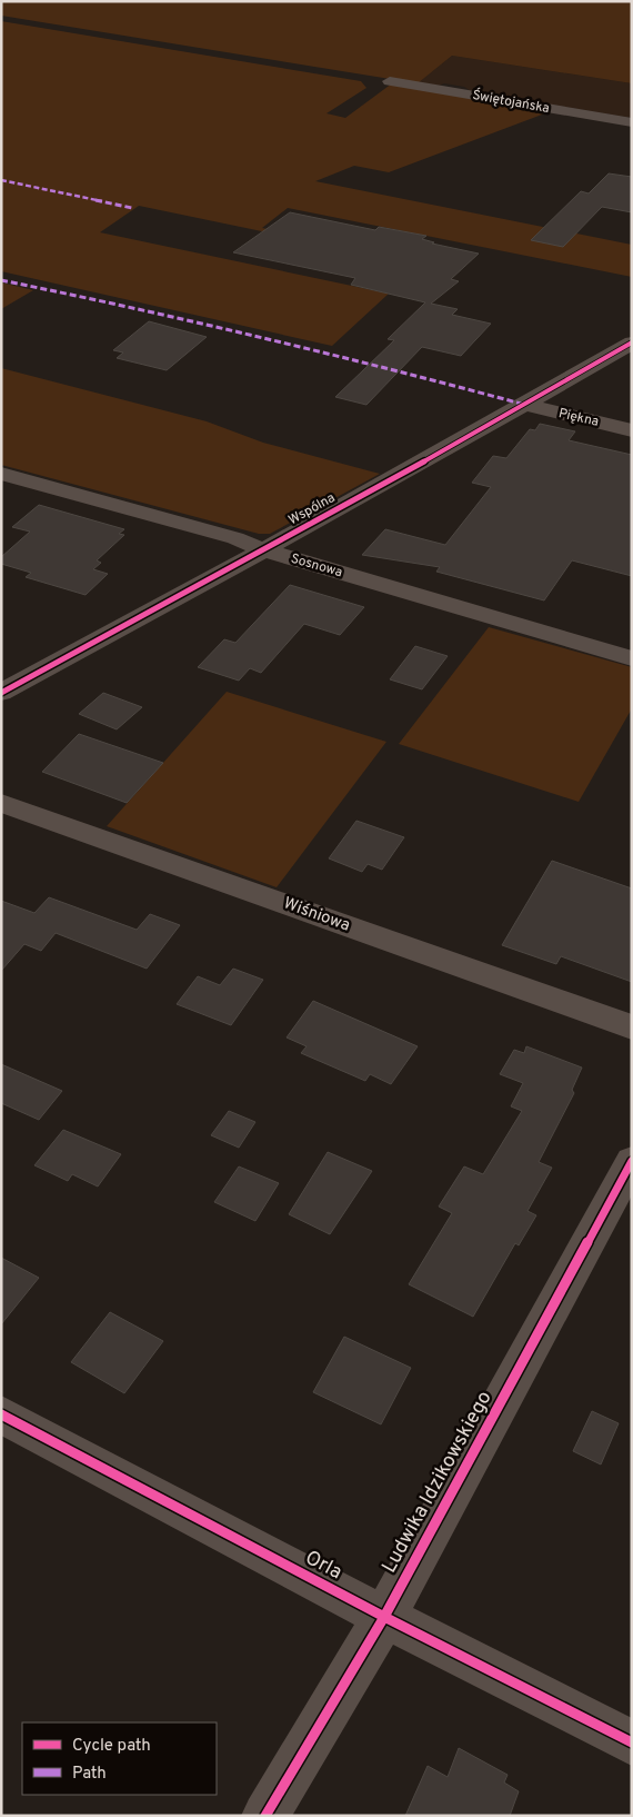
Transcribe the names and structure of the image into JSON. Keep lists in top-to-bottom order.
{
  "streets": {
    "street": [
      "Świętojańska",
      "Piękna",
      "Wspólna",
      "Sosnowa",
      "Wiśniowa",
      "Ludwika Idzikowskiego",
      "Orla"
    ]
  },
  "crossings": [
    ["Piękna", "Wspólna"],
    ["Wspólna", "Sosnowa"],
    ["Ludwika Idzikowskiego", "Orla"]
  ],
  "legend": ["Cycle path", "Path"]
}
